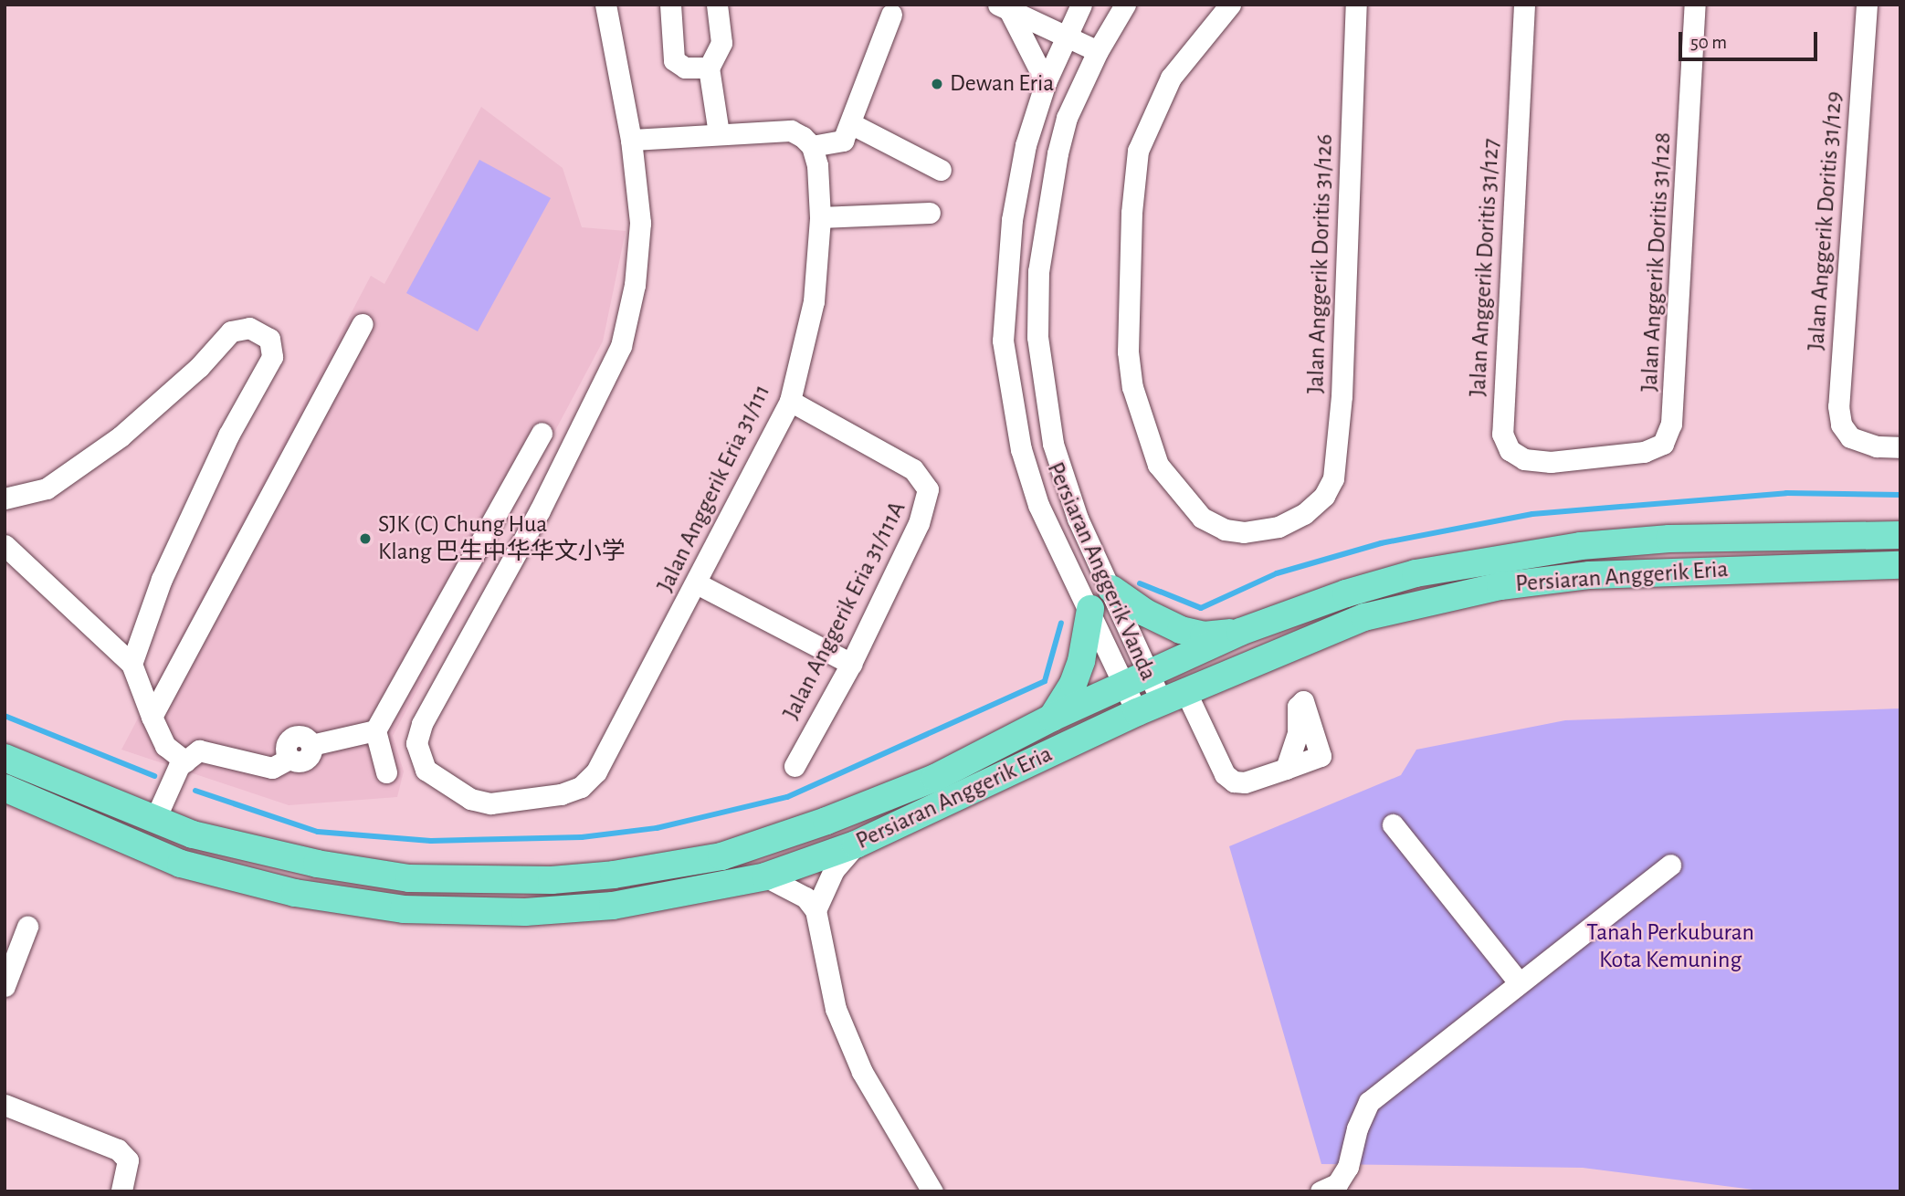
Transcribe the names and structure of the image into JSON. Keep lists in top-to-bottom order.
{
  "streets": {
    "main road": ["Persiaran Anggerik Eria"],
    "street": [
      "Jalan Anggerik Doritis 31/129",
      "Jalan Anggerik Doritis 31/128",
      "Jalan Anggerik Doritis 31/126",
      "Jalan Anggerik Doritis 31/127",
      "Jalan Anggerik Eria 31/111",
      "Persiaran Anggerik Vanda",
      "Jalan Anggerik Eria 31/111A"
    ]
  },
  "crossings": [
    ["Jalan Anggerik Doritis 31/128", "Jalan Anggerik Doritis 31/127"],
    ["Jalan Anggerik Eria 31/111", "Jalan Anggerik Eria 31/111A"],
    ["Persiaran Anggerik Vanda", "Persiaran Anggerik Eria"]
  ],
  "parks": ["Tanah Perkuburan Kota Kemuning"],
  "places": ["Dewan Eria", "SJK (C) Chung Hua Klang 巴生中华华文小学"],
  "scale_bar": "50 m"
}
